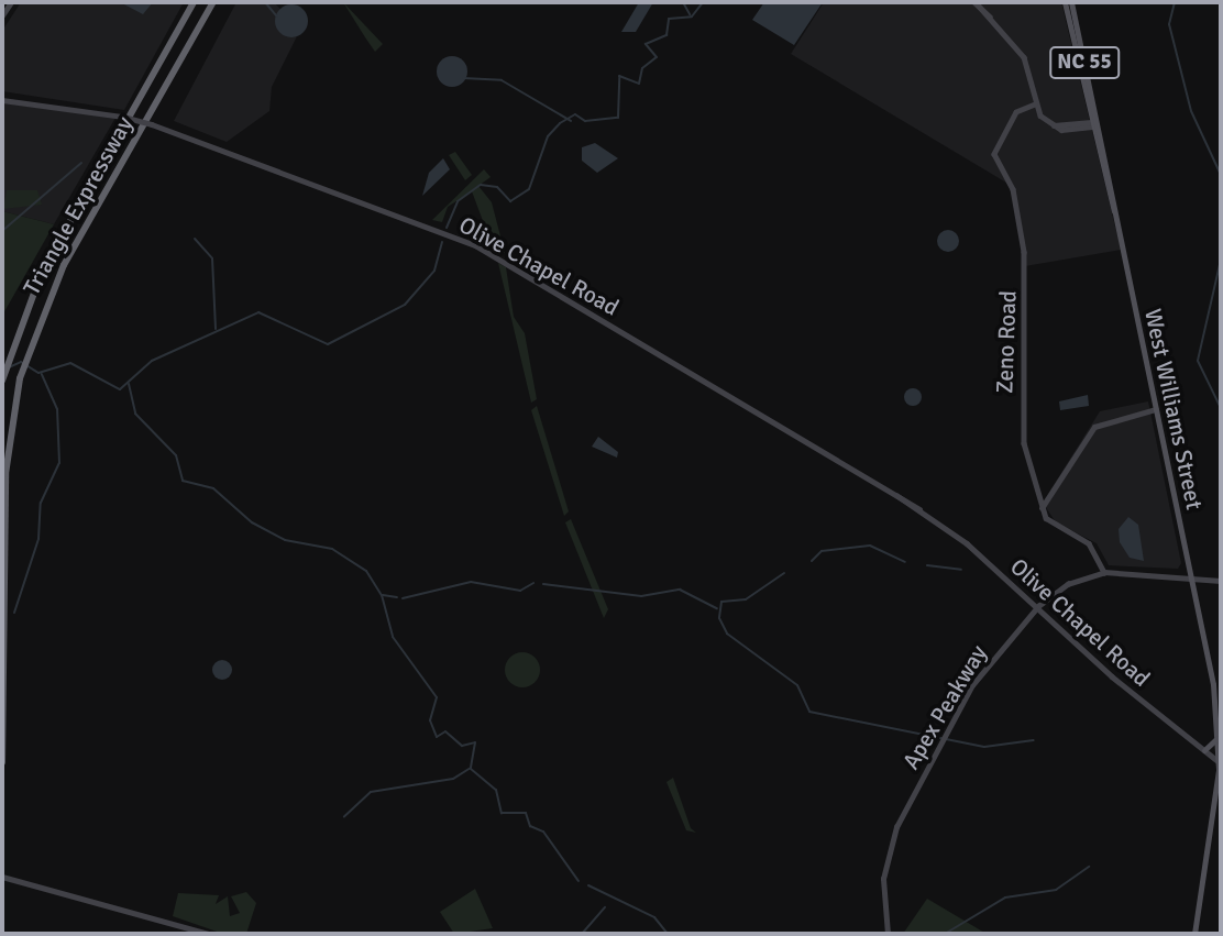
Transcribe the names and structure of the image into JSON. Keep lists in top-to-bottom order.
{
  "streets": {
    "highway": ["Triangle Expressway"],
    "main road": [
      "NC 55",
      "Olive Chapel Road",
      "Zeno Road",
      "West Williams Street",
      "Apex Peakway"
    ]
  },
  "crossings": [
    ["Olive Chapel Road", "West Williams Street"],
    ["Olive Chapel Road", "Apex Peakway"],
    ["West Williams Street", "Apex Peakway"]
  ]
}
